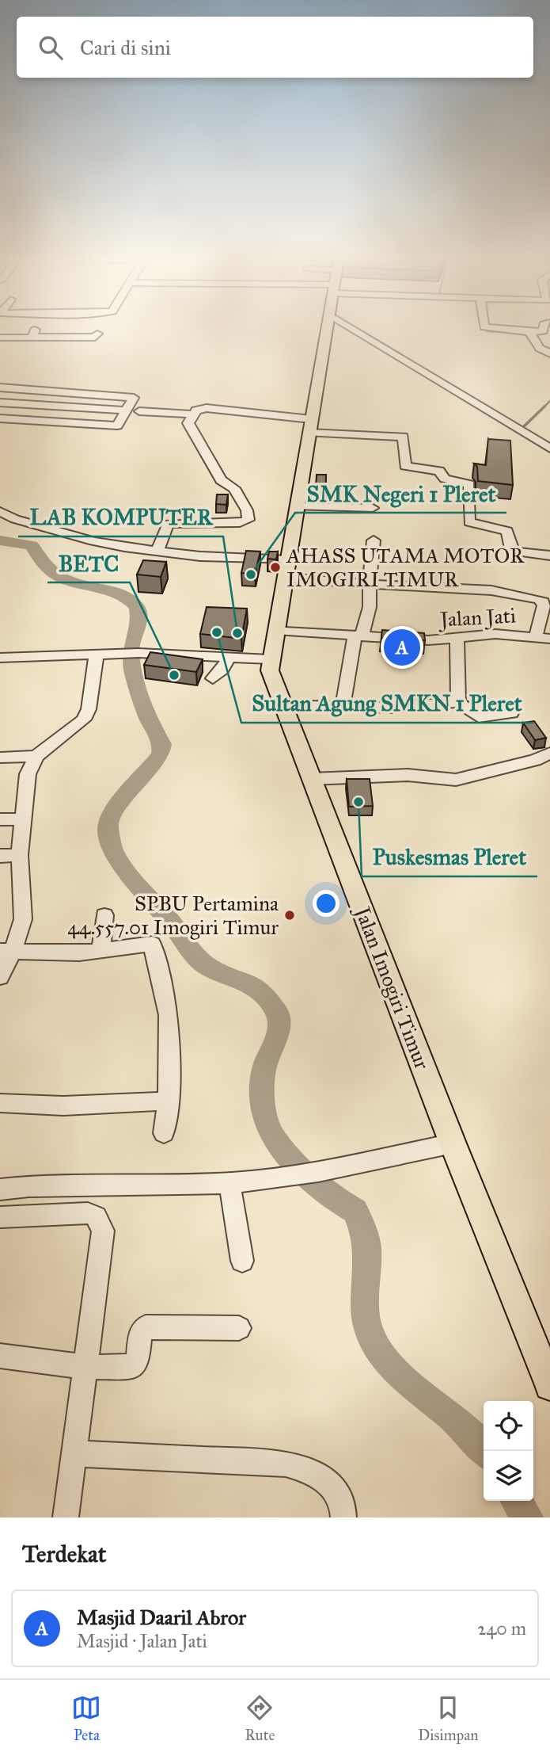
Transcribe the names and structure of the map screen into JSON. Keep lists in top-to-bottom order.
{
  "streets": {
    "main road": ["Jalan Imogiri Timur"],
    "street": ["Jalan Jati"]
  },
  "crossings": [
    ["Jalan Jati", "Jalan Imogiri Timur"]
  ],
  "places": [
    "AHASS UTAMA MOTOR IMOGIRI TIMUR",
    "SMK Negeri 1 Pleret",
    "Sultan Agung SMKN 1 Pleret",
    "LAB KOMPUTER",
    "BETC",
    "Puskesmas Pleret",
    "SPBU Pertamina 44.557.01 Imogiri Timur"
  ],
  "page": {
    "search": "Cari di sini",
    "pins": "A",
    "heading": "Terdekat",
    "list": [
      {
        "mark": "A",
        "name": "Masjid Daaril Abror",
        "note": "Masjid · Jalan Jati",
        "value": "240 m"
      }
    ],
    "nav": ["Peta", "Rute", "Disimpan"]
  }
}
